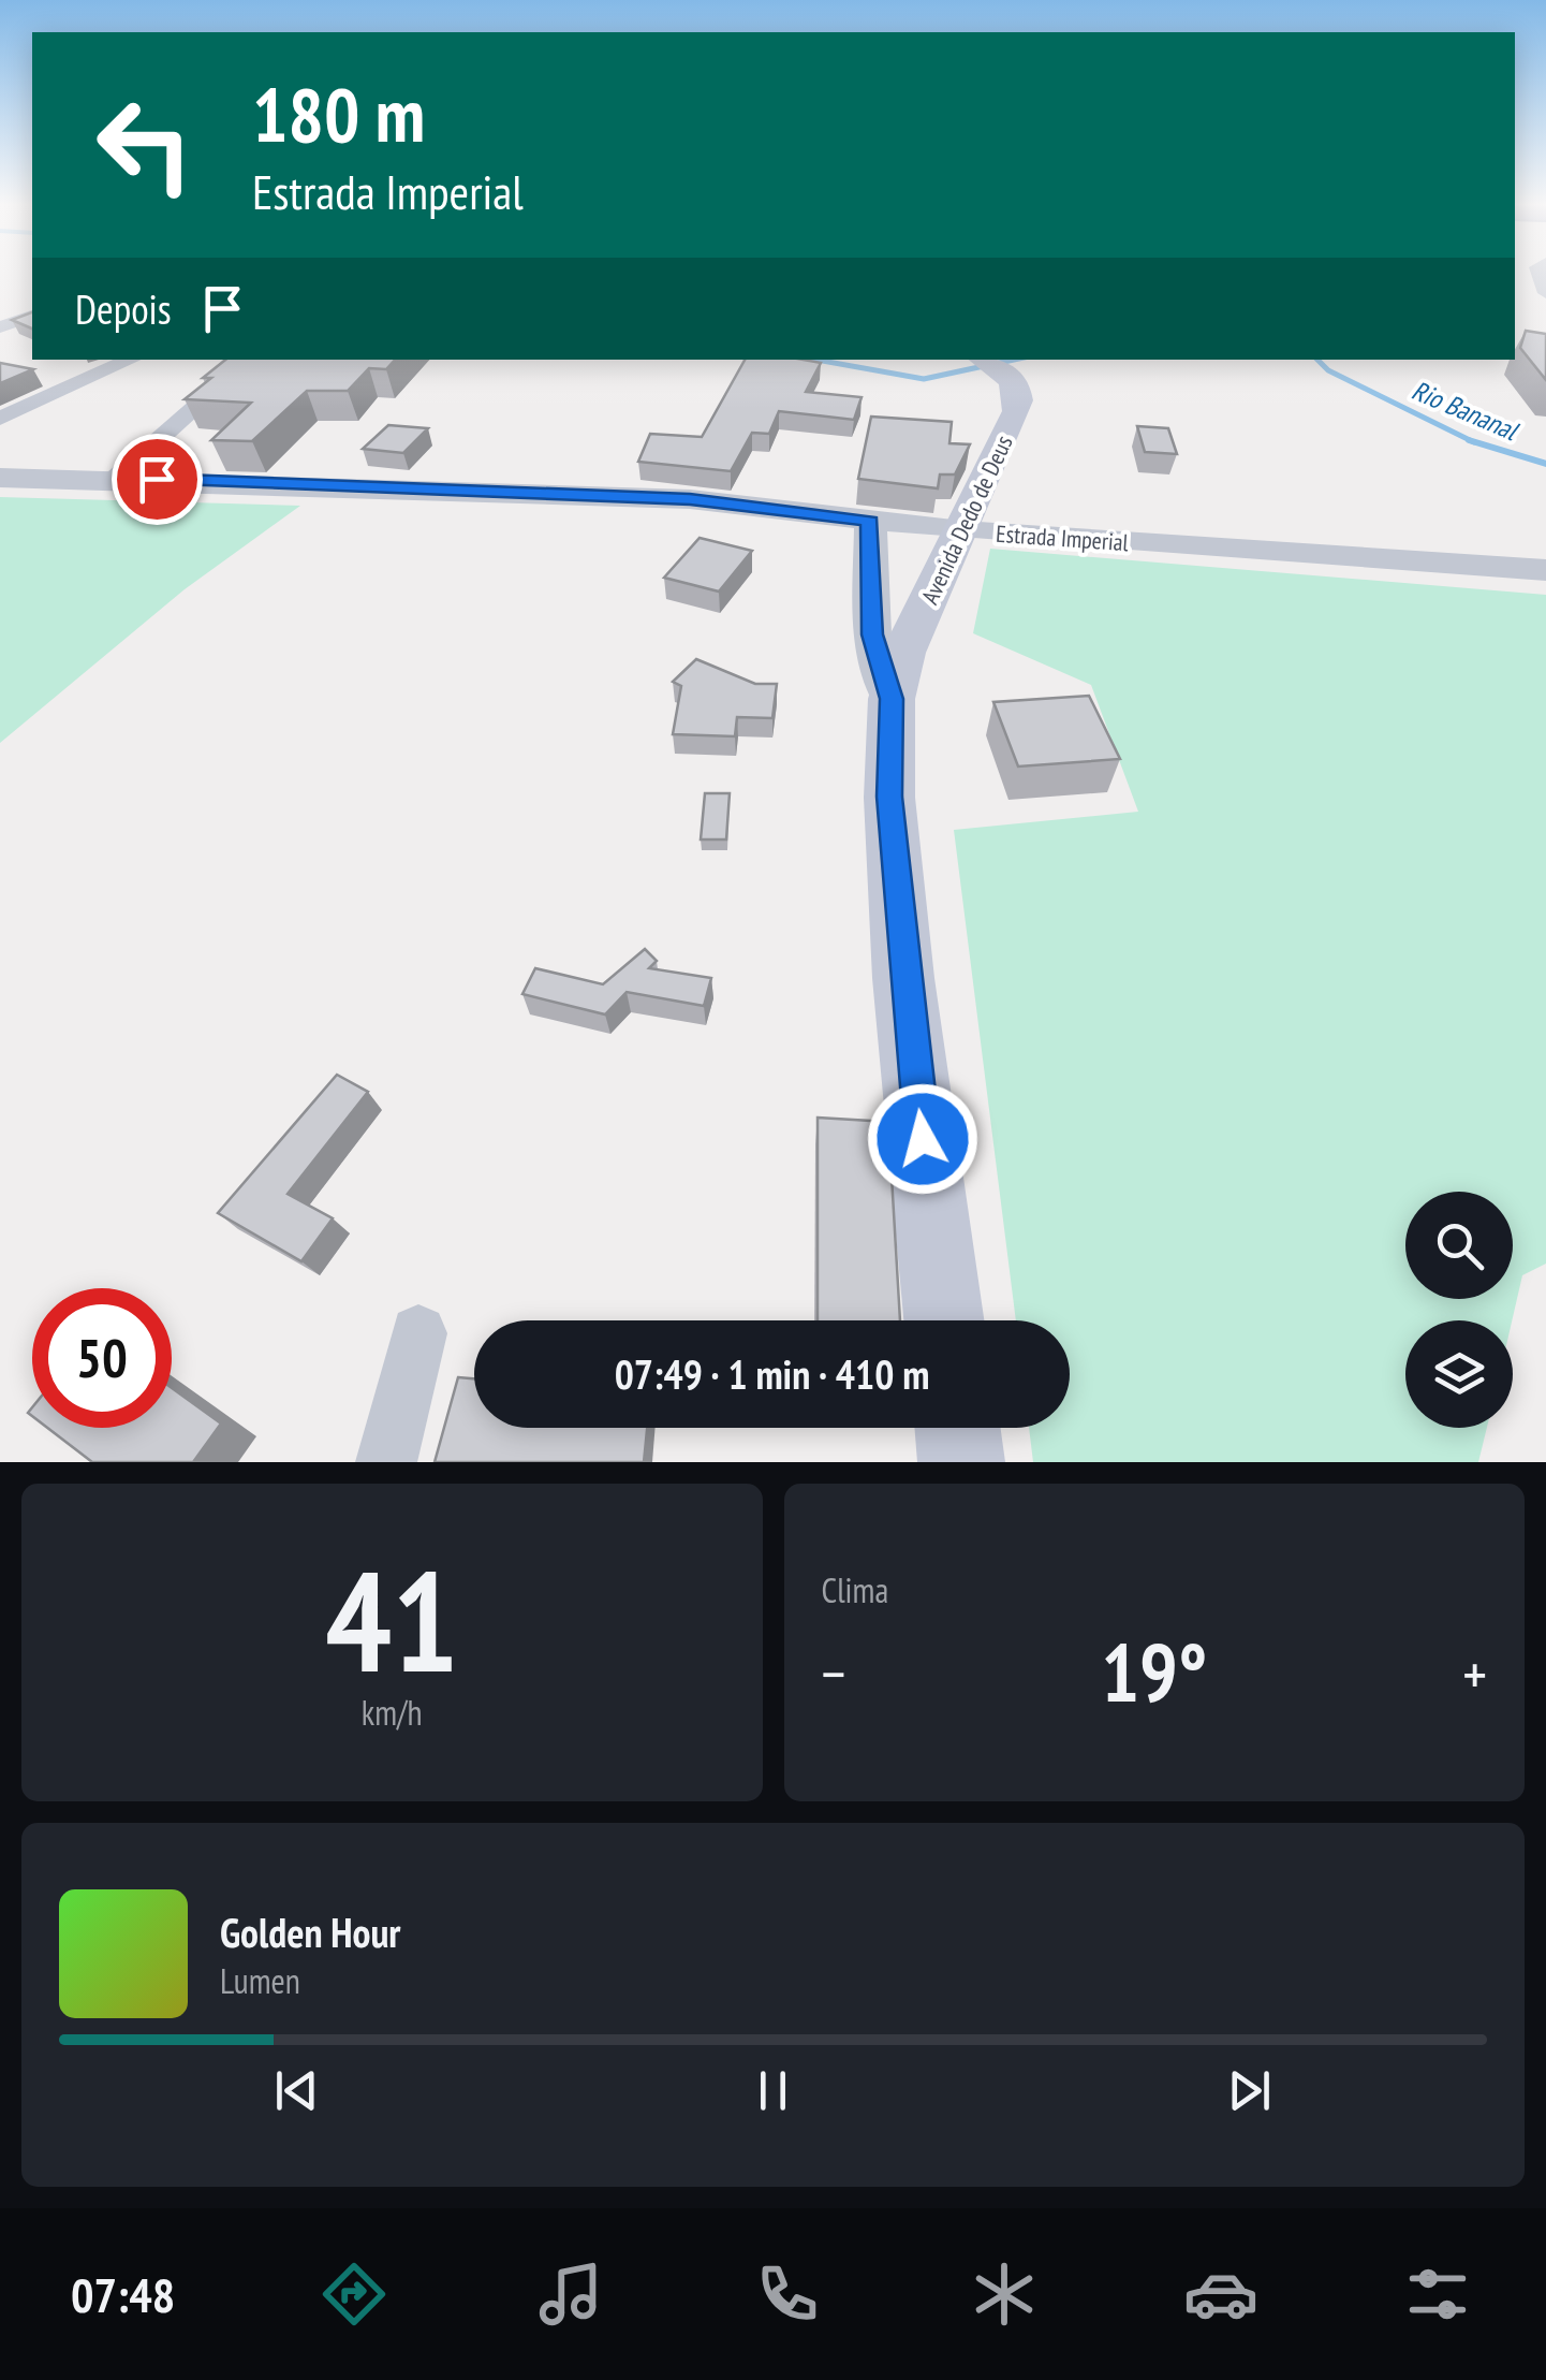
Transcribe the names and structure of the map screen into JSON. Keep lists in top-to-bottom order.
{
  "streets": {
    "main road": ["Avenida Dedo de Deus"],
    "street": ["Estrada Imperial"]
  },
  "crossings": [
    ["Avenida Dedo de Deus", "Estrada Imperial"]
  ],
  "water": ["Rio Bananal"],
  "page": {
    "turn": ["180 m", "Estrada Imperial"],
    "then": "Depois",
    "limit": "50",
    "trip": "07:49 · 1 min · 410 m",
    "tile": [
      ["41", "km/h"],
      "Clima"
    ],
    "heat": ["−", "19°", "+"],
    "song": ["Golden Hour", "Lumen"],
    "tabs": "07:48"
  }
}
